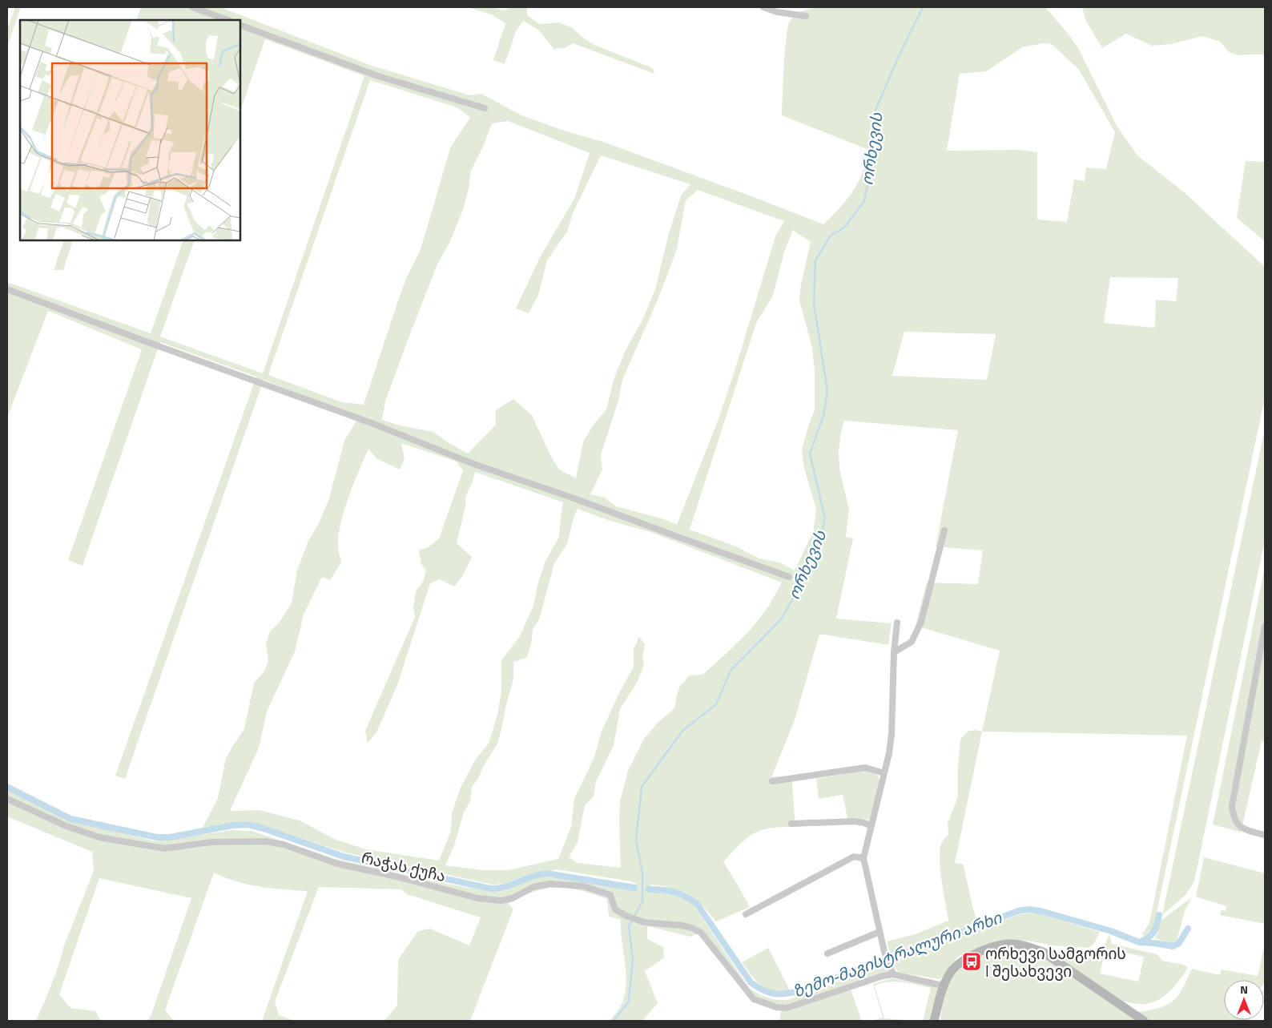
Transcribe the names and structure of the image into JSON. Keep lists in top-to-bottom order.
{
  "streets": {
    "street": ["რაჭას ქუჩა"]
  },
  "water": ["ორხევის", "ზემო-მაგისტრალური არხი"],
  "places": {
    "bus stop": ["ორხევი სამგორის I შესახვევი"]
  },
  "north": "top"
}
